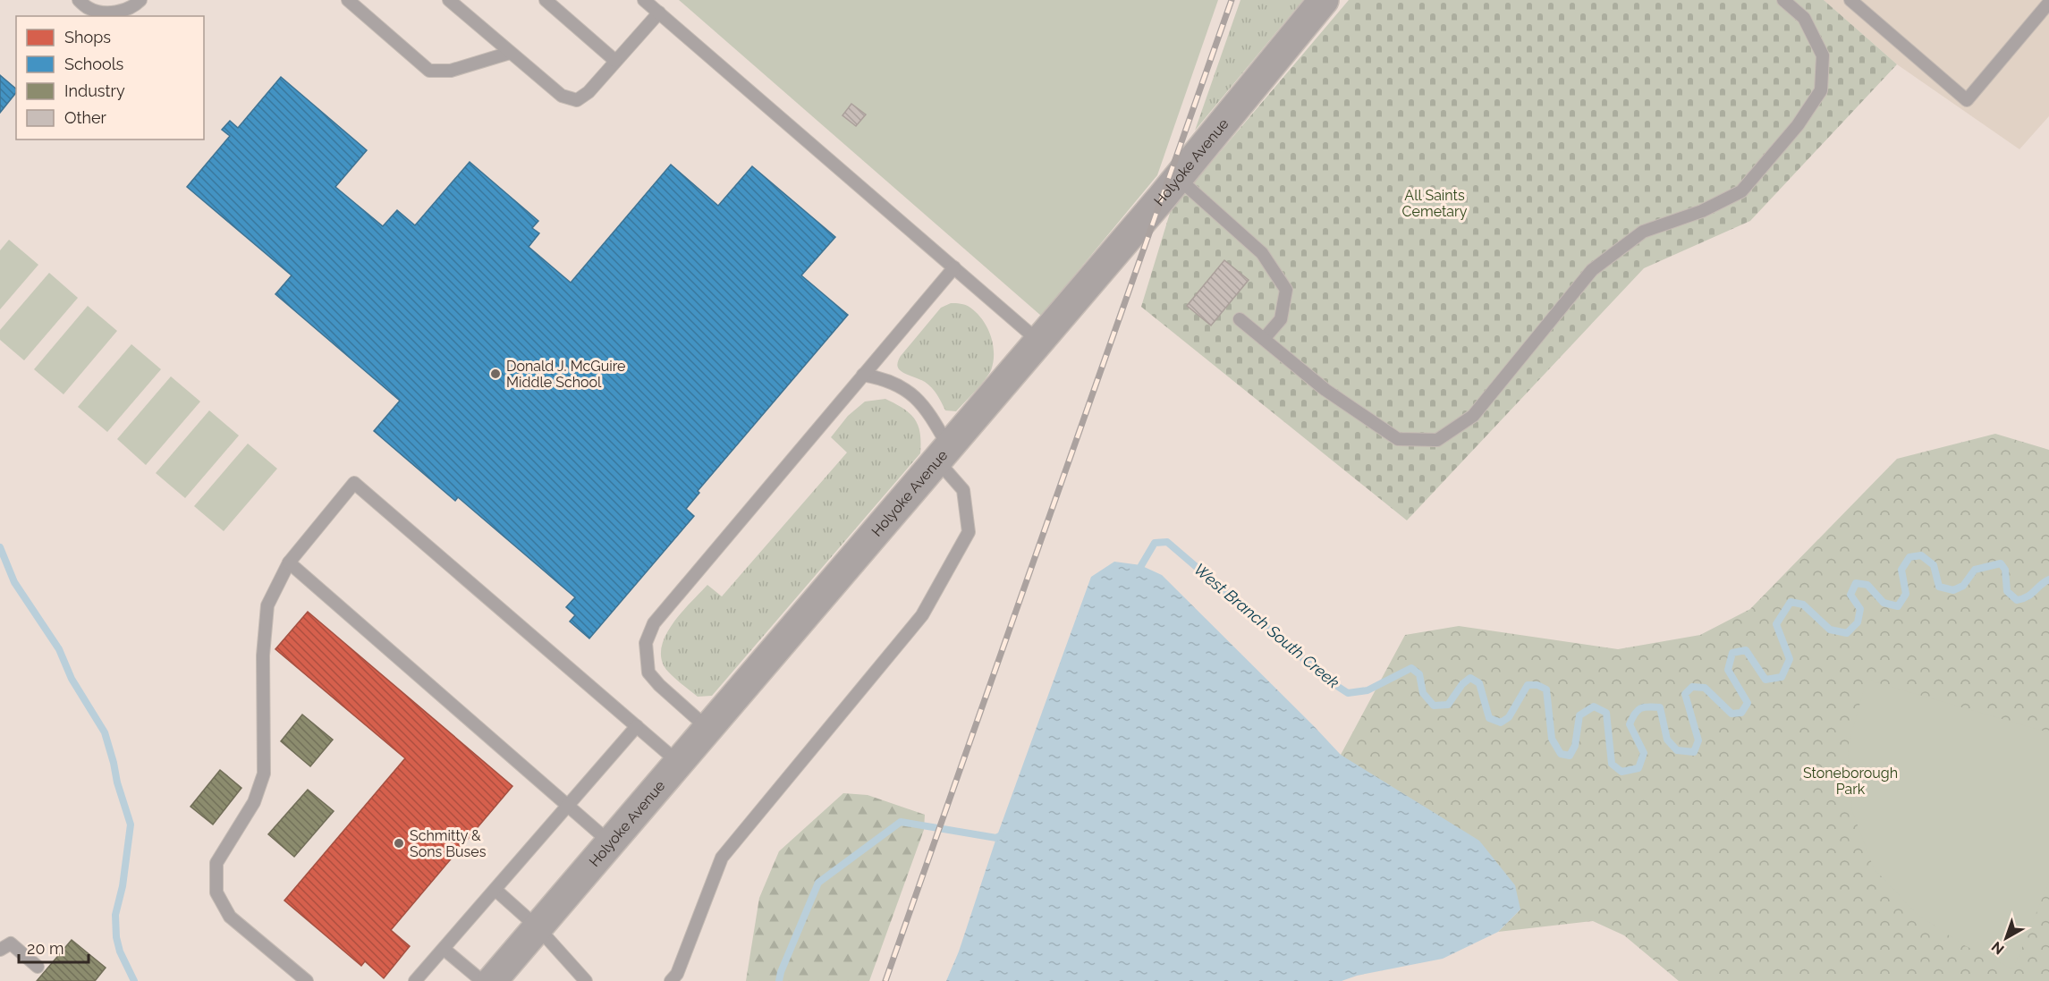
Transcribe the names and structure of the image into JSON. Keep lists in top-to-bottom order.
{
  "streets": {
    "street": ["Holyoke Avenue"]
  },
  "water": ["West Branch South Creek"],
  "parks": ["All Saints Cemetary", "Stoneborough Park"],
  "places": ["Donald J. McGuire Middle School", "Schmitty & Sons Buses"],
  "legend": [
    "Shops",
    "Schools",
    "Industry",
    "Other"
  ],
  "scale_bar": "20 m",
  "north": "bottom left"
}
